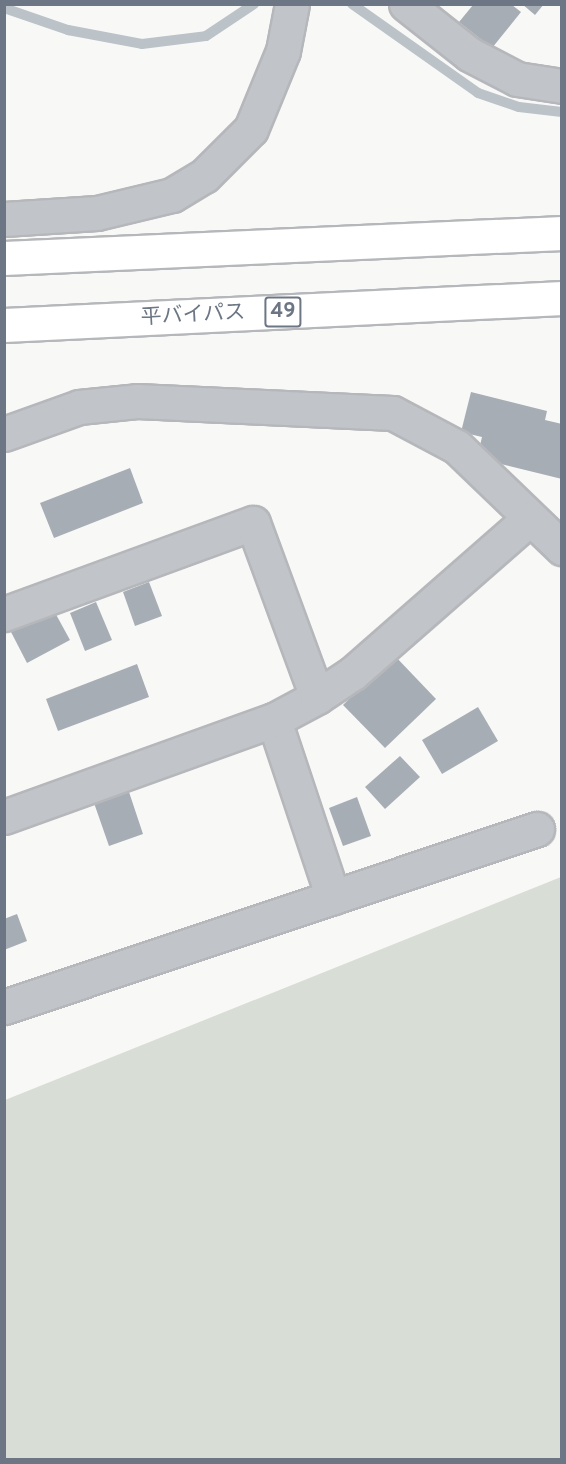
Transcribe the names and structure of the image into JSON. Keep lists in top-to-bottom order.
{
  "streets": {
    "highway": ["49", "平バイパス"]
  }
}
